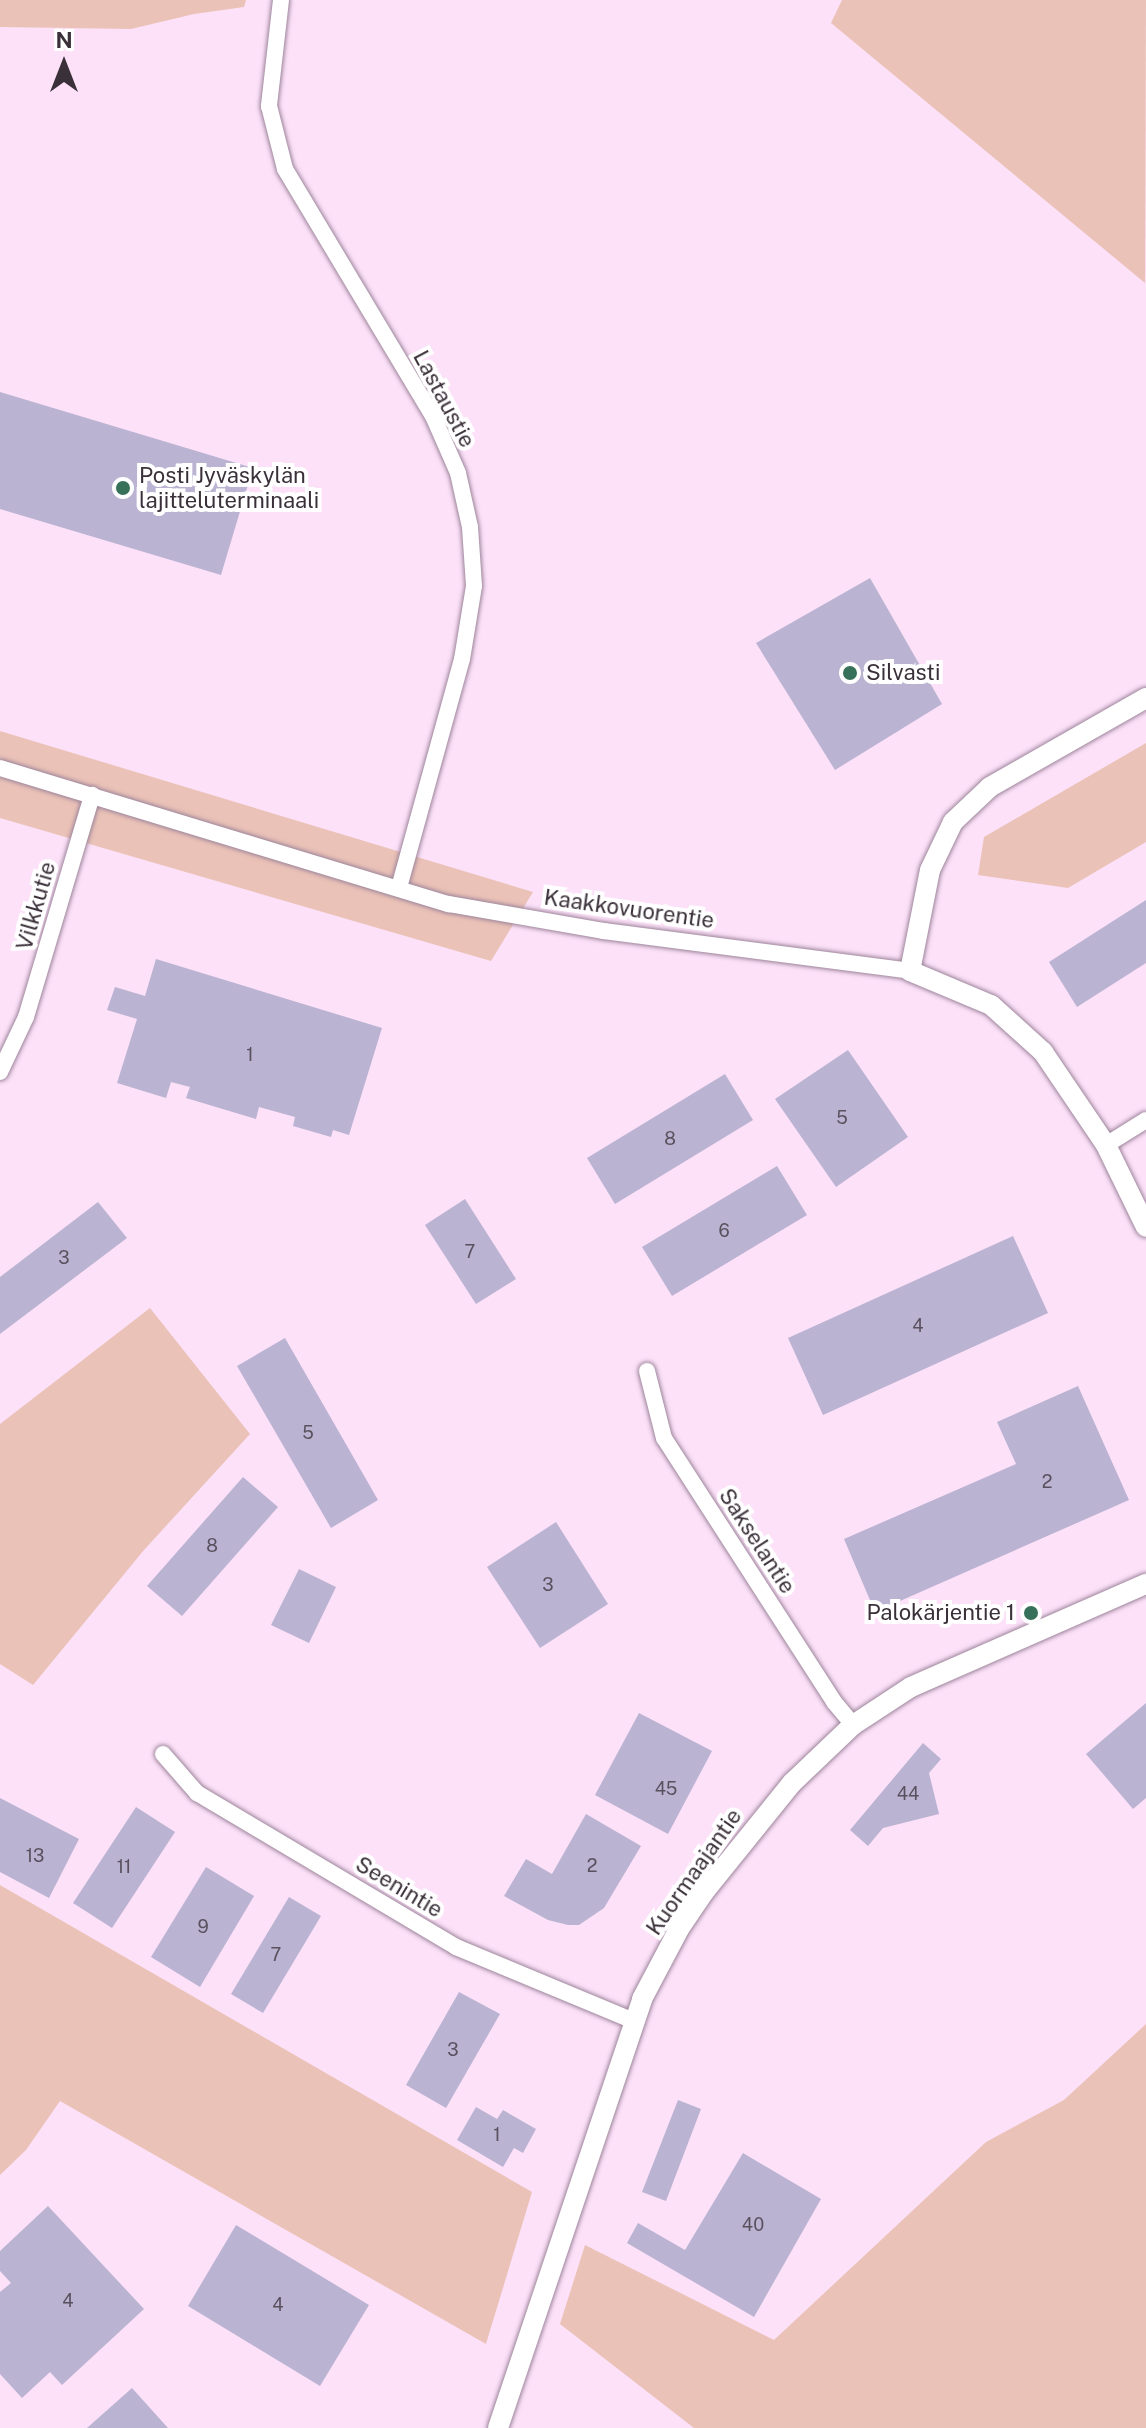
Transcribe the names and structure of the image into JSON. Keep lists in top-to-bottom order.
{
  "streets": {
    "street": [
      "Lastaustie",
      "Vilkkutie",
      "Kaakkovuorentie",
      "Sakselantie",
      "Kuormaajantie",
      "Seenintie"
    ]
  },
  "crossings": [
    ["Lastaustie", "Kaakkovuorentie"],
    ["Vilkkutie", "Kaakkovuorentie"],
    ["Sakselantie", "Kuormaajantie"],
    ["Kuormaajantie", "Seenintie"]
  ],
  "places": ["Posti Jyväskylän lajitteluterminaali", "Silvasti", "Palokärjentie 1"],
  "house_numbers": [
    "1",
    "5",
    "8",
    "6",
    "7",
    "3",
    "4",
    "5",
    "2",
    "8",
    "3",
    "45",
    "44",
    "13",
    "2",
    "11",
    "9",
    "7",
    "3",
    "1",
    "40",
    "4",
    "4"
  ],
  "north": "top"
}
